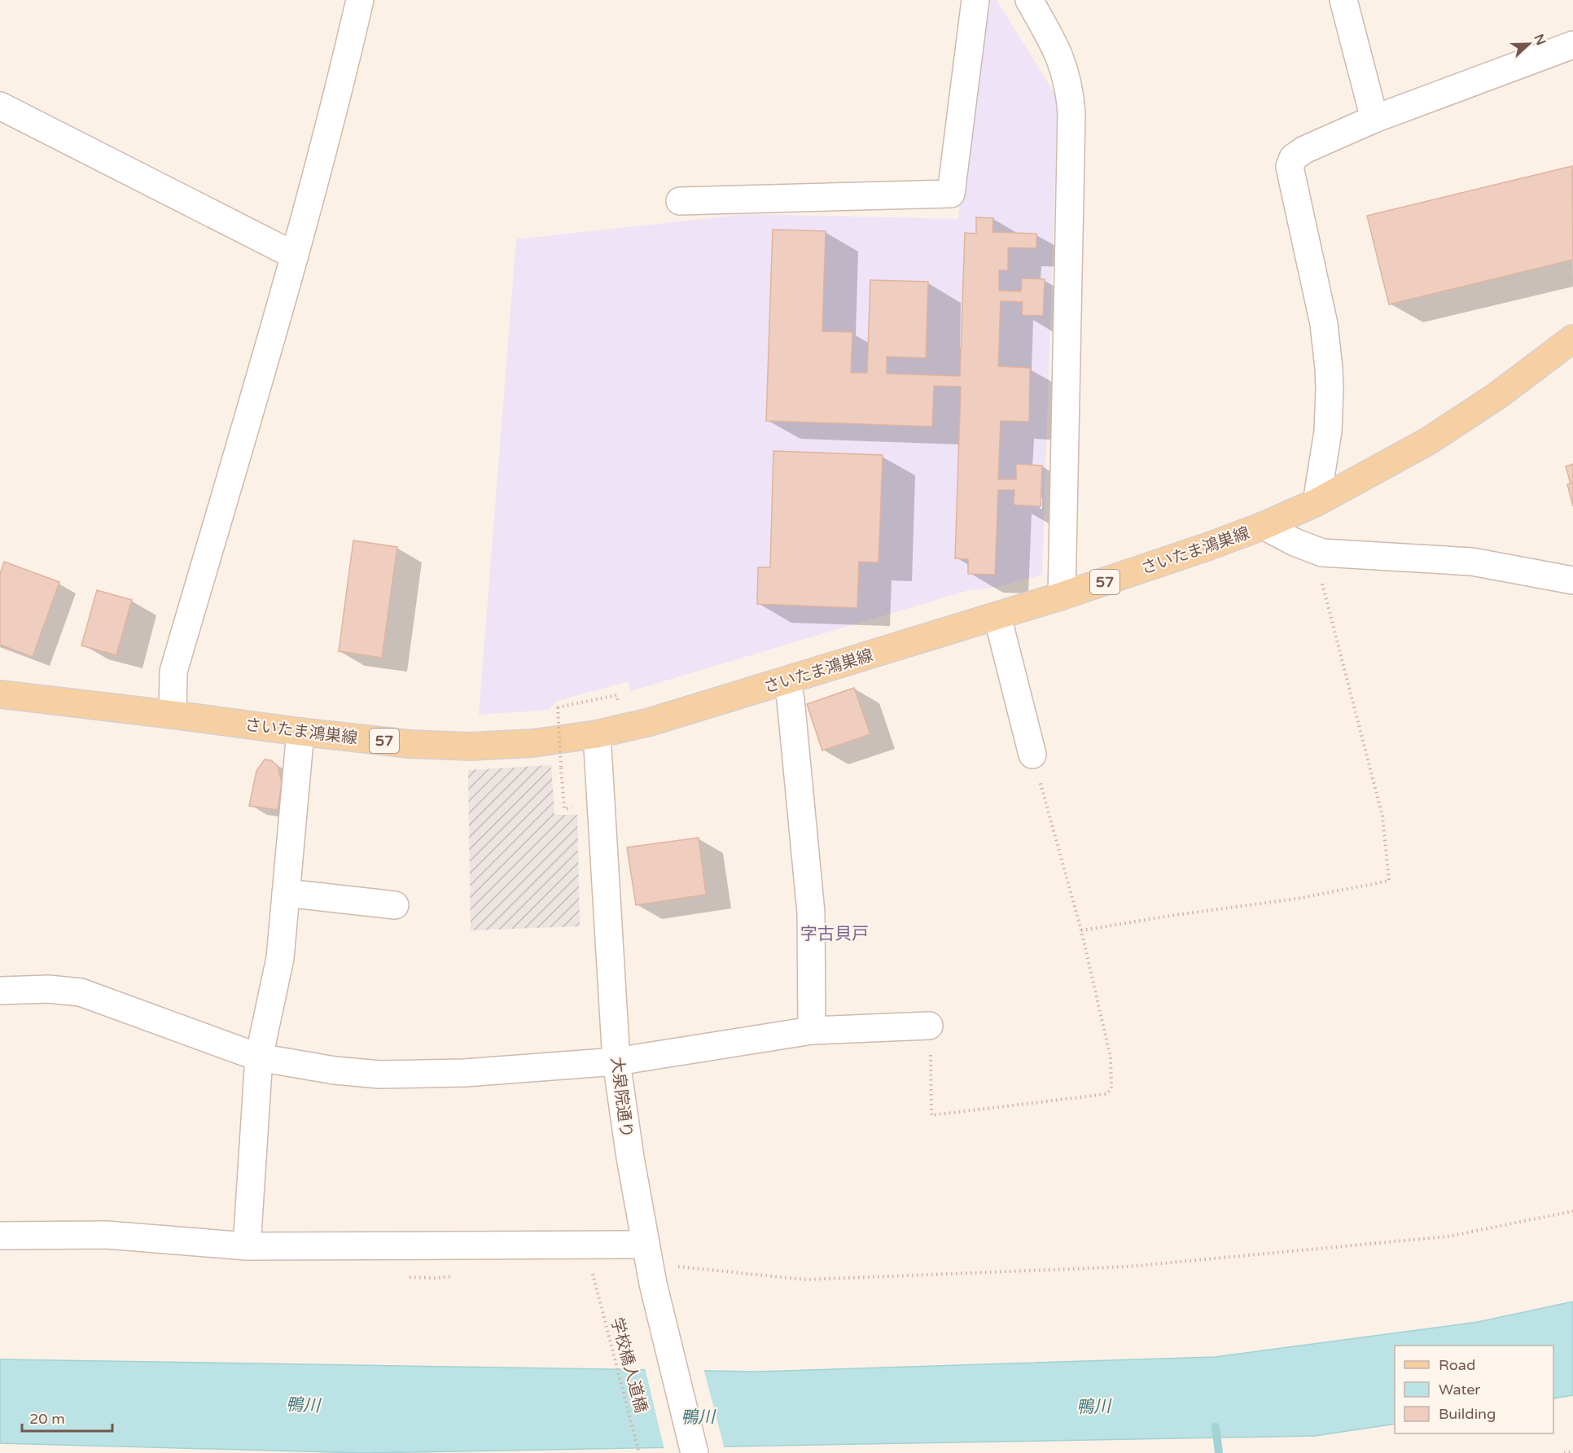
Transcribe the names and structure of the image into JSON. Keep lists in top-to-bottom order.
{
  "streets": {
    "main road": ["さいたま鴻巣線", "57"],
    "street": ["大泉院通り"],
    "path": ["学校橋人道橋"]
  },
  "crossings": [
    ["さいたま鴻巣線", "大泉院通り"]
  ],
  "districts": ["字古貝戸"],
  "water": ["鴨川"],
  "legend": ["Road", "Water", "Building"],
  "scale_bar": "20 m",
  "north": "right"
}
